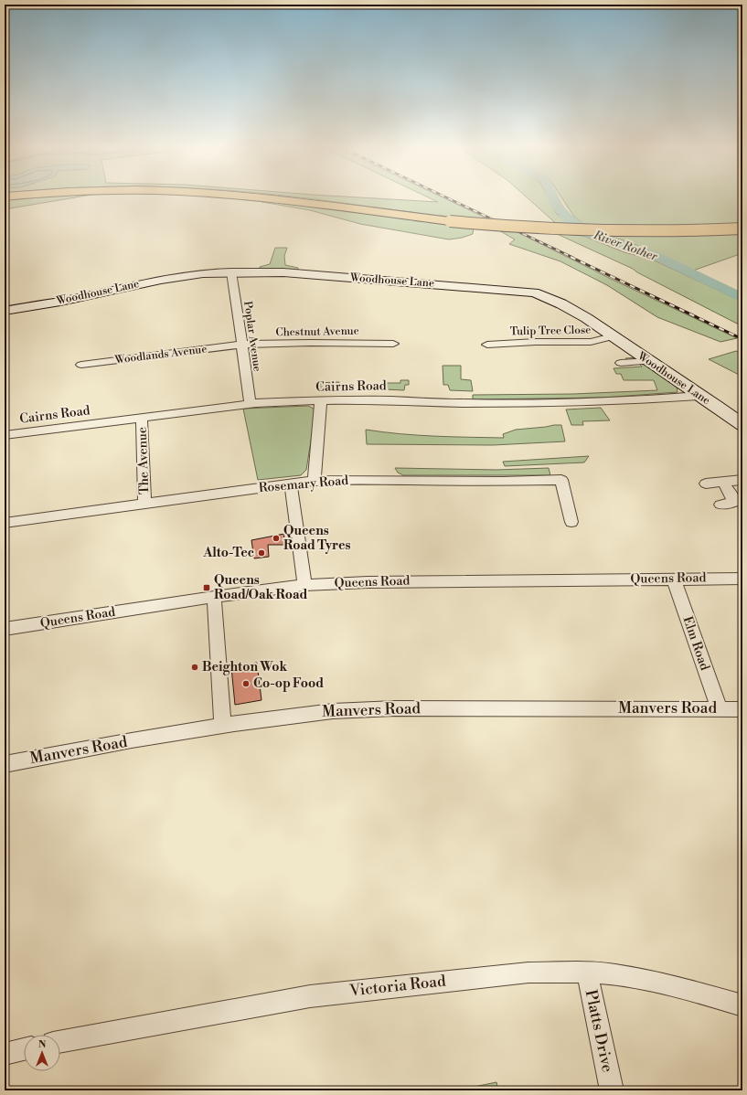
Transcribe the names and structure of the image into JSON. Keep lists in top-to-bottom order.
{
  "streets": {
    "street": [
      "Woodhouse Lane",
      "Tulip Tree Close",
      "Chestnut Avenue",
      "Poplar Avenue",
      "Woodlands Avenue",
      "Cairns Road",
      "The Avenue",
      "Rosemary Road",
      "Queens Road",
      "Elm Road",
      "Manvers Road",
      "Victoria Road",
      "Platts Drive"
    ]
  },
  "crossings": [
    ["Woodhouse Lane", "Tulip Tree Close"],
    ["Woodhouse Lane", "Poplar Avenue"],
    ["Woodhouse Lane", "Cairns Road"],
    ["Chestnut Avenue", "Poplar Avenue"],
    ["Chestnut Avenue", "Woodlands Avenue"],
    ["Poplar Avenue", "Woodlands Avenue"],
    ["Poplar Avenue", "Cairns Road"],
    ["Cairns Road", "The Avenue"],
    ["The Avenue", "Rosemary Road"],
    ["Queens Road", "Elm Road"],
    ["Elm Road", "Manvers Road"],
    ["Victoria Road", "Platts Drive"]
  ],
  "water": ["River Rother"],
  "places": {
    "other": [
      "Queens Road Tyres",
      "Alto-Tec",
      "Beighton Wok",
      "Co-op Food"
    ],
    "transit": ["Queens Road/Oak Road"]
  },
  "north": "top"
}
